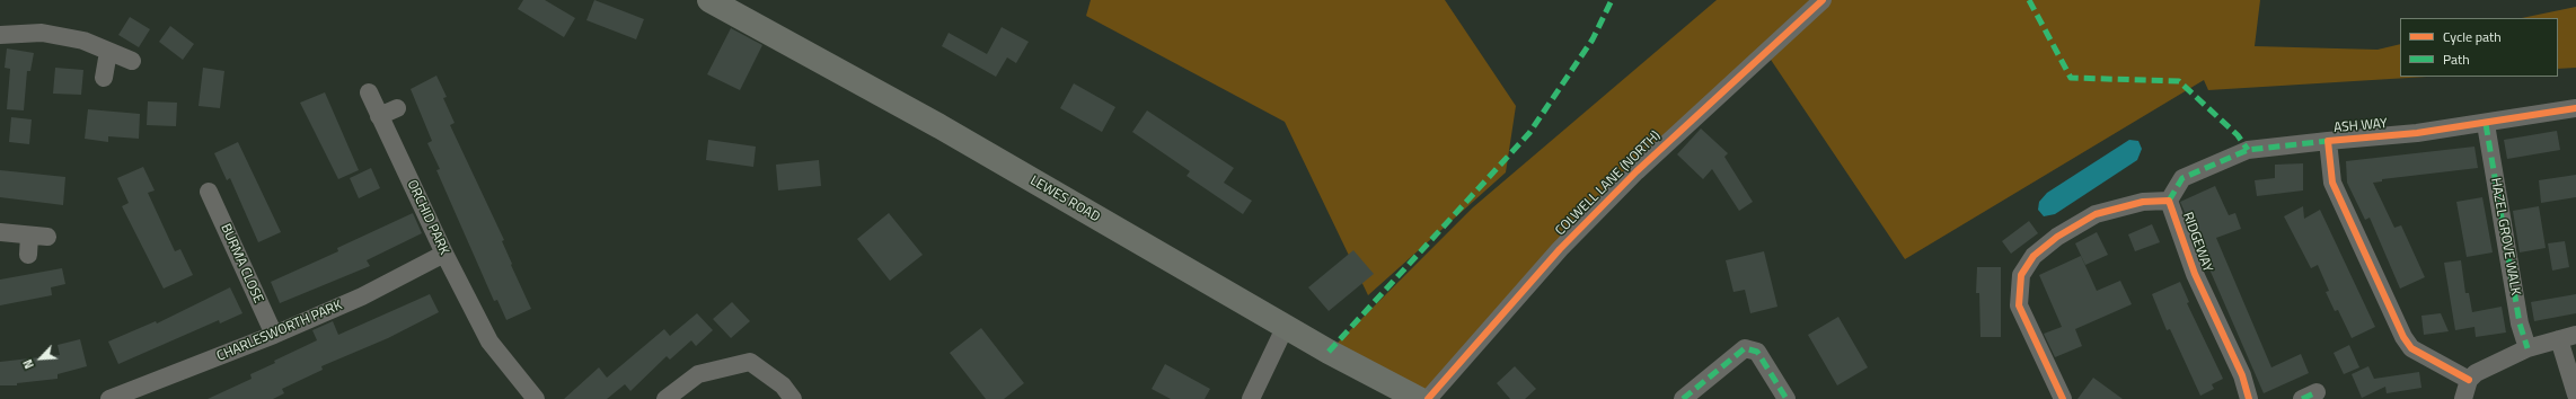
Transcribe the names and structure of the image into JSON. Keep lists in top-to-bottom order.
{
  "streets": {
    "highway": ["LEWES ROAD"],
    "street": [
      "ASH WAY",
      "COLWELL LANE (NORTH)",
      "ORCHID PARK",
      "HAZEL GROVE WALK",
      "RIDGEWAY",
      "BURMA CLOSE",
      "CHARLESWORTH PARK"
    ]
  },
  "crossings": [
    ["ASH WAY", "HAZEL GROVE WALK"],
    ["ASH WAY", "RIDGEWAY"],
    ["ORCHID PARK", "CHARLESWORTH PARK"],
    ["BURMA CLOSE", "CHARLESWORTH PARK"]
  ],
  "legend": ["Cycle path", "Path"],
  "north": "bottom left"
}
